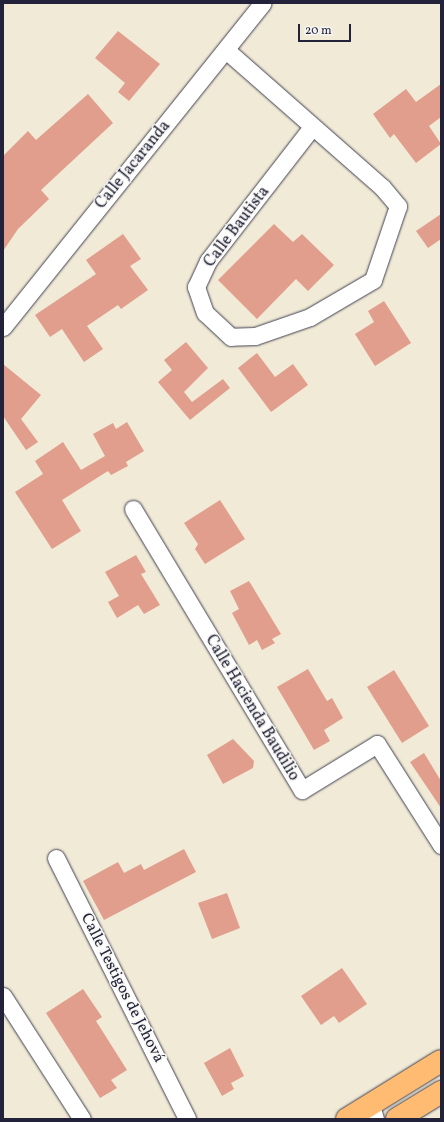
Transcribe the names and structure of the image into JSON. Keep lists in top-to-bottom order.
{
  "streets": {
    "street": [
      "Calle Jacaranda",
      "Calle Bautista",
      "Calle Hacienda Baudilio",
      "Calle Testigos de Jehová"
    ]
  },
  "crossings": [
    ["Calle Jacaranda", "Calle Bautista"]
  ],
  "scale_bar": "20 m"
}
